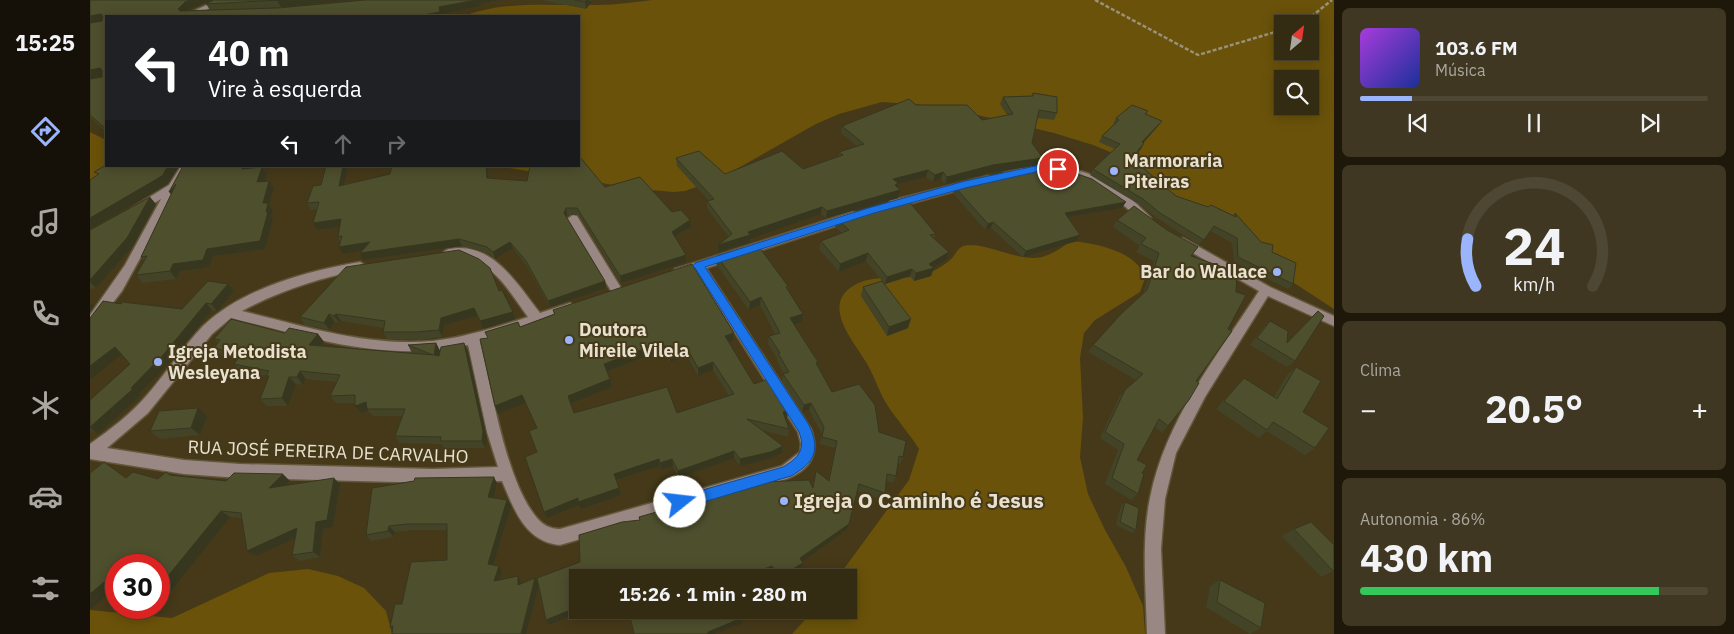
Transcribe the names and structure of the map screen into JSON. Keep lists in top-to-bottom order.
{
  "streets": {
    "street": ["RUA JOSÉ PEREIRA DE CARVALHO"]
  },
  "places": [
    "Marmoraria Piteiras",
    "Bar do Wallace",
    "Doutora Mireile Vilela",
    "Igreja Metodista Wesleyana",
    "Igreja O Caminho é Jesus"
  ],
  "north": "top right",
  "page": {
    "tabs": "15:25",
    "turn": ["40 m", "Vire à esquerda"],
    "song": ["103.6 FM", "Música"],
    "tile": [
      "Clima",
      ["Autonomia · 86%", "430 km"]
    ],
    "heat": ["−", "20.5°", "+"],
    "limit": "30",
    "trip": "15:26 · 1 min · 280 m",
    "gauge": ["24", "km/h"]
  }
}
